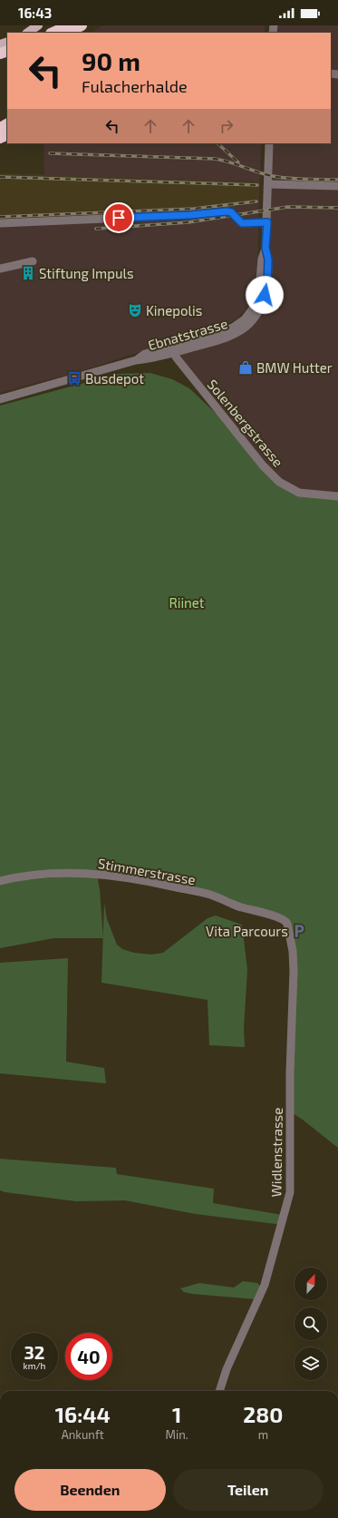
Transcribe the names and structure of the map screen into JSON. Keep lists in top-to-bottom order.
{
  "streets": {
    "street": [
      "Ebnatstrasse",
      "Solenbergstrasse",
      "Stimmerstrasse",
      "Widlenstrasse"
    ]
  },
  "crossings": [
    ["Ebnatstrasse", "Solenbergstrasse"],
    ["Stimmerstrasse", "Widlenstrasse"]
  ],
  "parks": ["Riinet"],
  "places": {
    "building": ["Stiftung Impuls"],
    "theatre": ["Kinepolis"],
    "shop": ["BMW Hutter"],
    "bus stop": ["Busdepot"],
    "parking": ["Vita Parcours"]
  },
  "north": "top",
  "page": {
    "status": "16:43",
    "turn": ["90 m", "Fulacherhalde"],
    "speed": "32 km/h",
    "limit": "40",
    "eta": [
      "16:44",
      "Ankunft",
      "1",
      "Min.",
      "280",
      "m"
    ],
    "buttons": ["Beenden", "Teilen"]
  }
}
